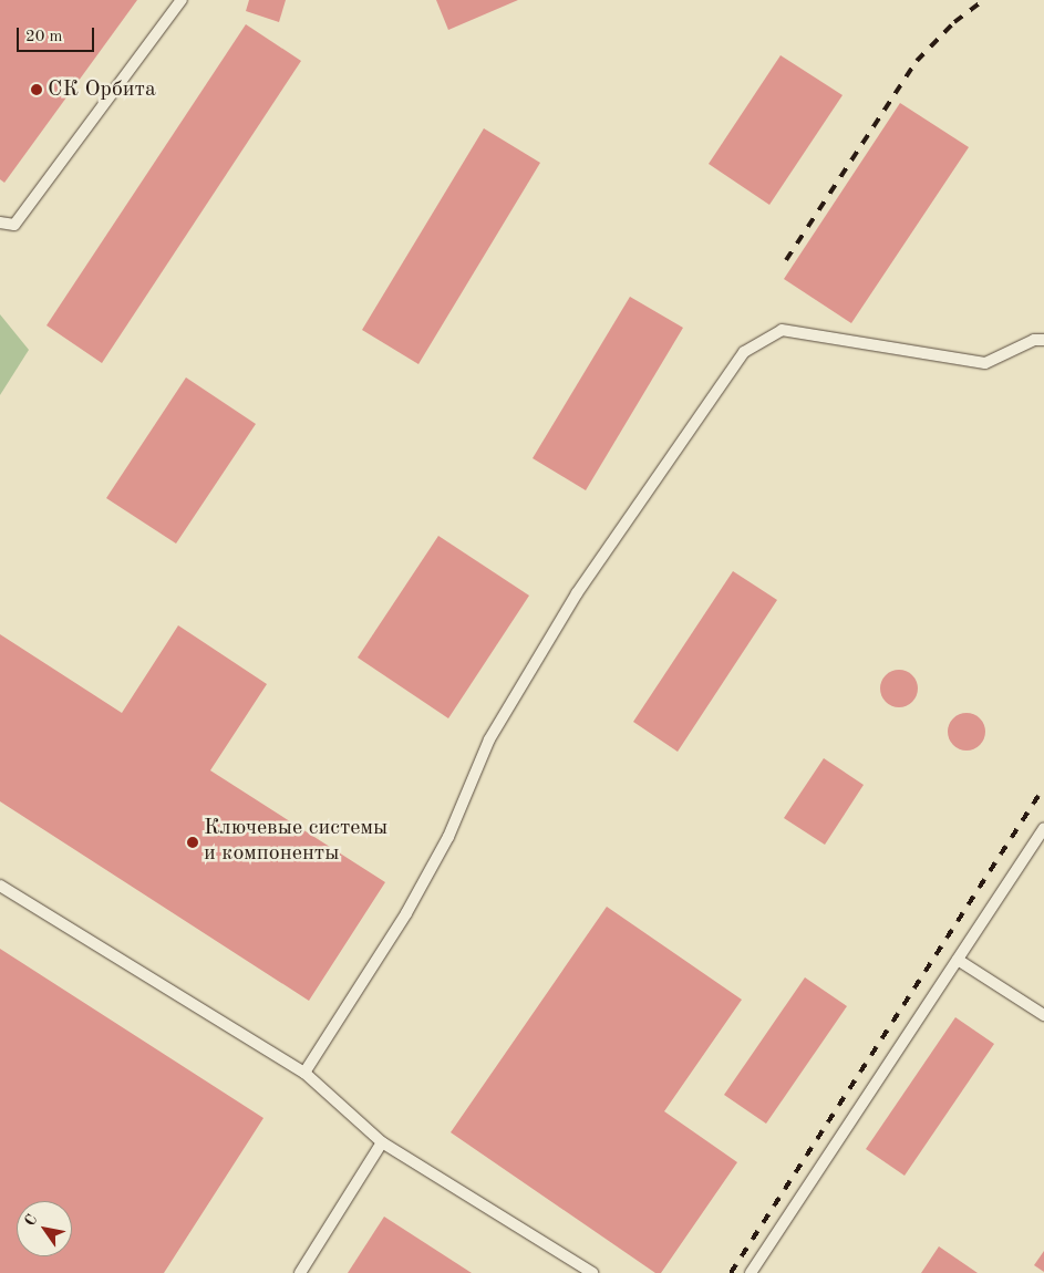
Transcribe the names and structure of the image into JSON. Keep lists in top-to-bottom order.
{
  "places": ["СК Орбита", "Ключевые системы и компоненты"],
  "scale_bar": "20 m",
  "north": "top left"
}
